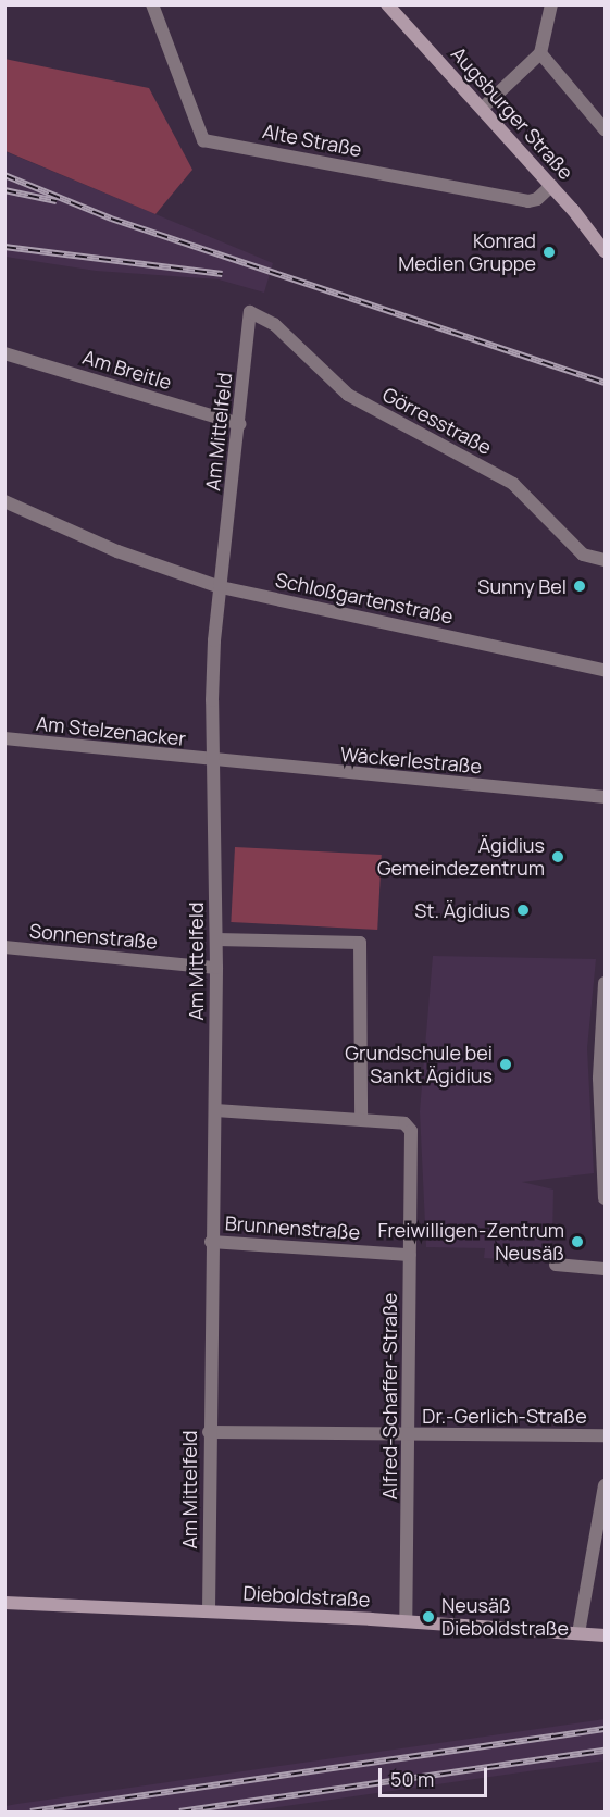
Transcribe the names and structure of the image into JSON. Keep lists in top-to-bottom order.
{
  "streets": {
    "street": [
      "Augsburger Straße",
      "Alte Straße",
      "Am Breitle",
      "Görresstraße",
      "Am Mittelfeld",
      "Schloßgartenstraße",
      "Am Stelzenacker",
      "Wäckerlestraße",
      "Sonnenstraße",
      "Brunnenstraße",
      "Alfred-Schaffer-Straße",
      "Dr.-Gerlich-Straße",
      "Dieboldstraße"
    ]
  },
  "crossings": [
    ["Augsburger Straße", "Alte Straße"],
    ["Am Breitle", "Am Mittelfeld"],
    ["Görresstraße", "Am Mittelfeld"],
    ["Am Mittelfeld", "Schloßgartenstraße"],
    ["Am Mittelfeld", "Am Stelzenacker"],
    ["Am Mittelfeld", "Wäckerlestraße"],
    ["Am Mittelfeld", "Sonnenstraße"],
    ["Am Mittelfeld", "Brunnenstraße"],
    ["Am Mittelfeld", "Dr.-Gerlich-Straße"],
    ["Am Mittelfeld", "Dieboldstraße"],
    ["Am Stelzenacker", "Wäckerlestraße"],
    ["Brunnenstraße", "Alfred-Schaffer-Straße"],
    ["Alfred-Schaffer-Straße", "Dr.-Gerlich-Straße"],
    ["Alfred-Schaffer-Straße", "Dieboldstraße"]
  ],
  "places": [
    "Konrad Medien Gruppe",
    "Sunny Bel",
    "Ägidius Gemeindezentrum",
    "St. Ägidius",
    "Grundschule bei Sankt Ägidius",
    "Freiwilligen-Zentrum Neusäß",
    "Neusäß Dieboldstraße"
  ],
  "scale_bar": "50 m"
}
